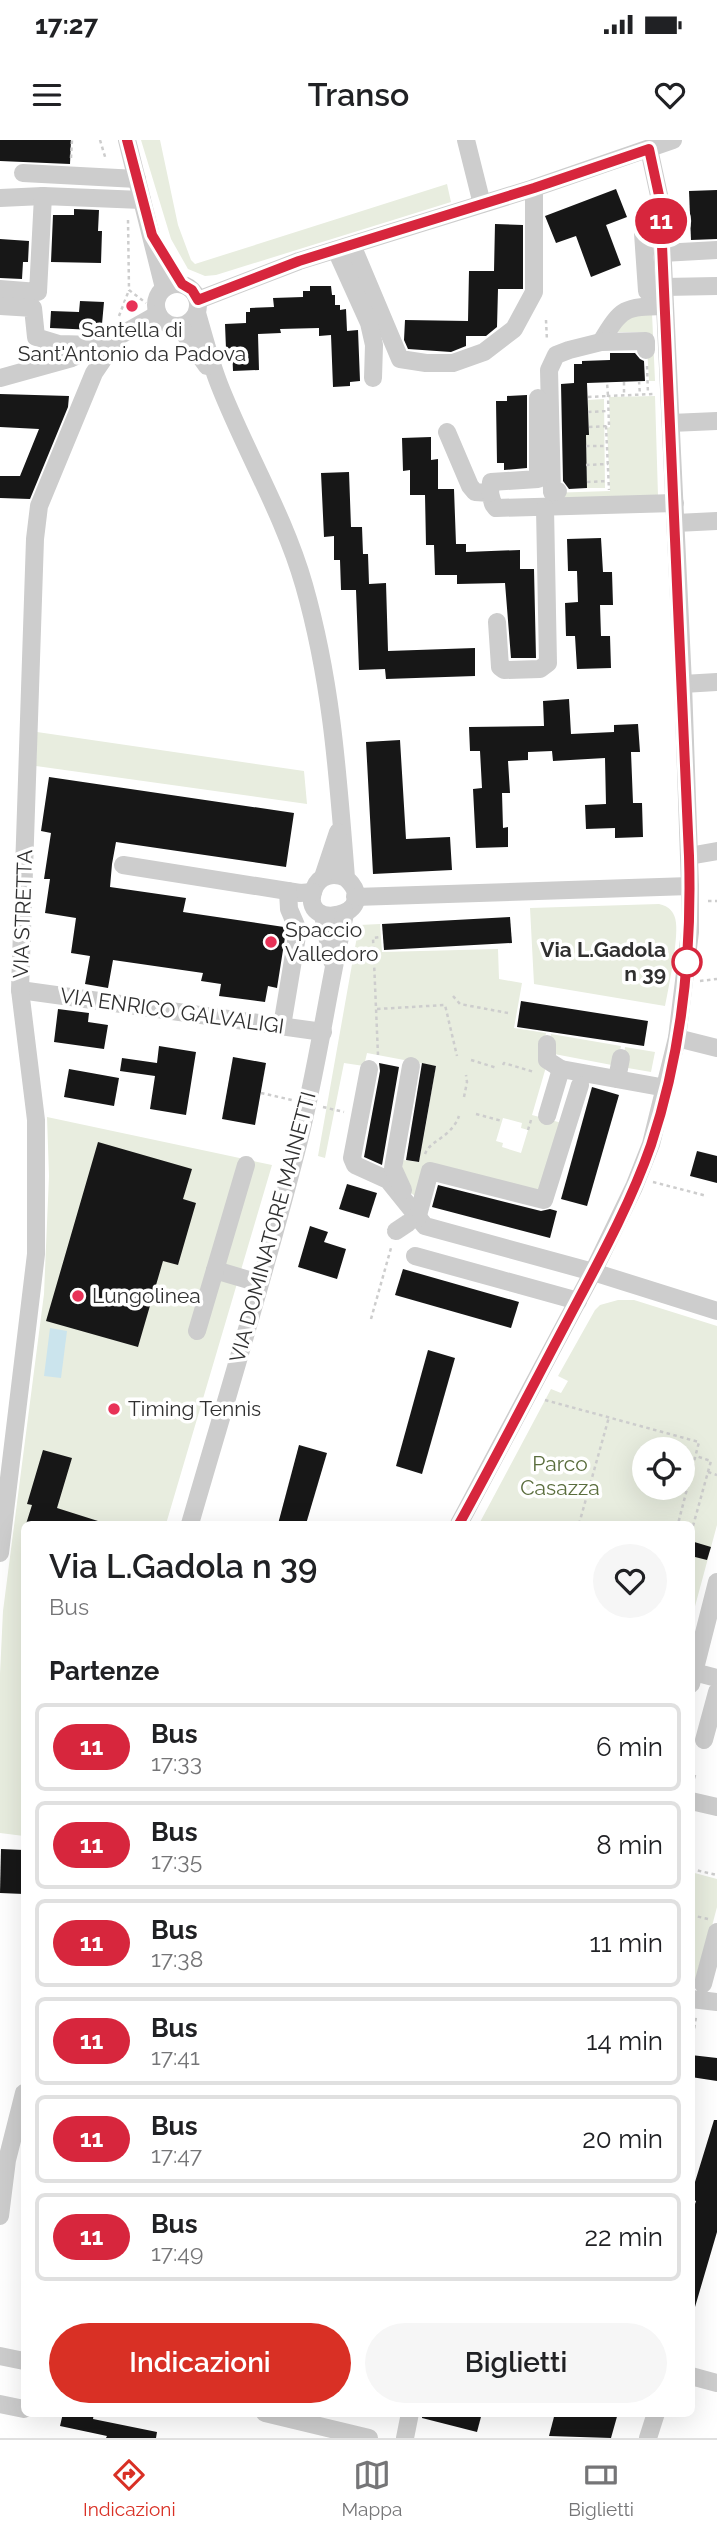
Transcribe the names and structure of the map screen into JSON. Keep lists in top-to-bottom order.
{
  "streets": {
    "street": ["VIA STRETTA", "VIA ENRICO GALVALIGI", "VIA DOMINATORE MAINETTI"]
  },
  "crossings": [
    ["VIA STRETTA", "VIA ENRICO GALVALIGI"],
    ["VIA ENRICO GALVALIGI", "VIA DOMINATORE MAINETTI"]
  ],
  "parks": ["Parco Casazza"],
  "places": [
    "Santella di Sant'Antonio da Padova",
    "Spaccio Valledoro",
    "Via L.Gadola n 39",
    "Lungolinea",
    "Timing Tennis"
  ],
  "lines": ["bus line 11"],
  "page": {
    "status": "17:27",
    "header": "Transo",
    "on_map": "11",
    "heading": [
      ["Via L.Gadola n 39", "Bus"],
      "Partenze"
    ],
    "list": [
      {
        "mark": "11",
        "name": "Bus",
        "note": "17:33",
        "value": "6 min"
      },
      {
        "mark": "11",
        "name": "Bus",
        "note": "17:35",
        "value": "8 min"
      },
      {
        "mark": "11",
        "name": "Bus",
        "note": "17:38",
        "value": "11 min"
      },
      {
        "mark": "11",
        "name": "Bus",
        "note": "17:41",
        "value": "14 min"
      },
      {
        "mark": "11",
        "name": "Bus",
        "note": "17:47",
        "value": "20 min"
      },
      {
        "mark": "11",
        "name": "Bus",
        "note": "17:49",
        "value": "22 min"
      }
    ],
    "buttons": ["Indicazioni", "Biglietti"],
    "tabs": ["Indicazioni", "Mappa", "Biglietti"]
  }
}
